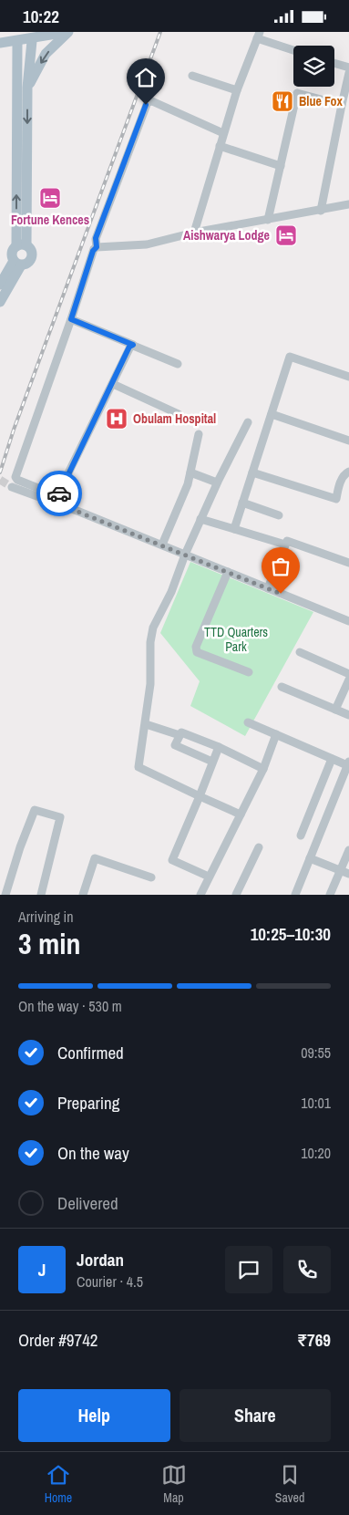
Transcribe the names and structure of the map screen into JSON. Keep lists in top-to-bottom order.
{
  "parks": ["TTD Quarters Park"],
  "places": {
    "restaurant": ["Blue Fox"],
    "hotel": ["Fortune Kences", "Aishwarya Lodge"],
    "hospital": ["Obulam Hospital"]
  },
  "page": {
    "status": "10:22",
    "heading": ["3 min", "Arriving in", "10:25–10:30"],
    "panel": [
      "Jordan",
      "Courier · 4.5",
      "Order #9742",
      "₹769"
    ],
    "bar": "On the way · 530 m",
    "list": [
      ["Confirmed", "09:55"],
      ["Preparing", "10:01"],
      ["On the way", "10:20"],
      "Delivered"
    ],
    "round": "J",
    "buttons": ["Help", "Share"],
    "tabs": ["Home", "Map", "Saved"]
  }
}
